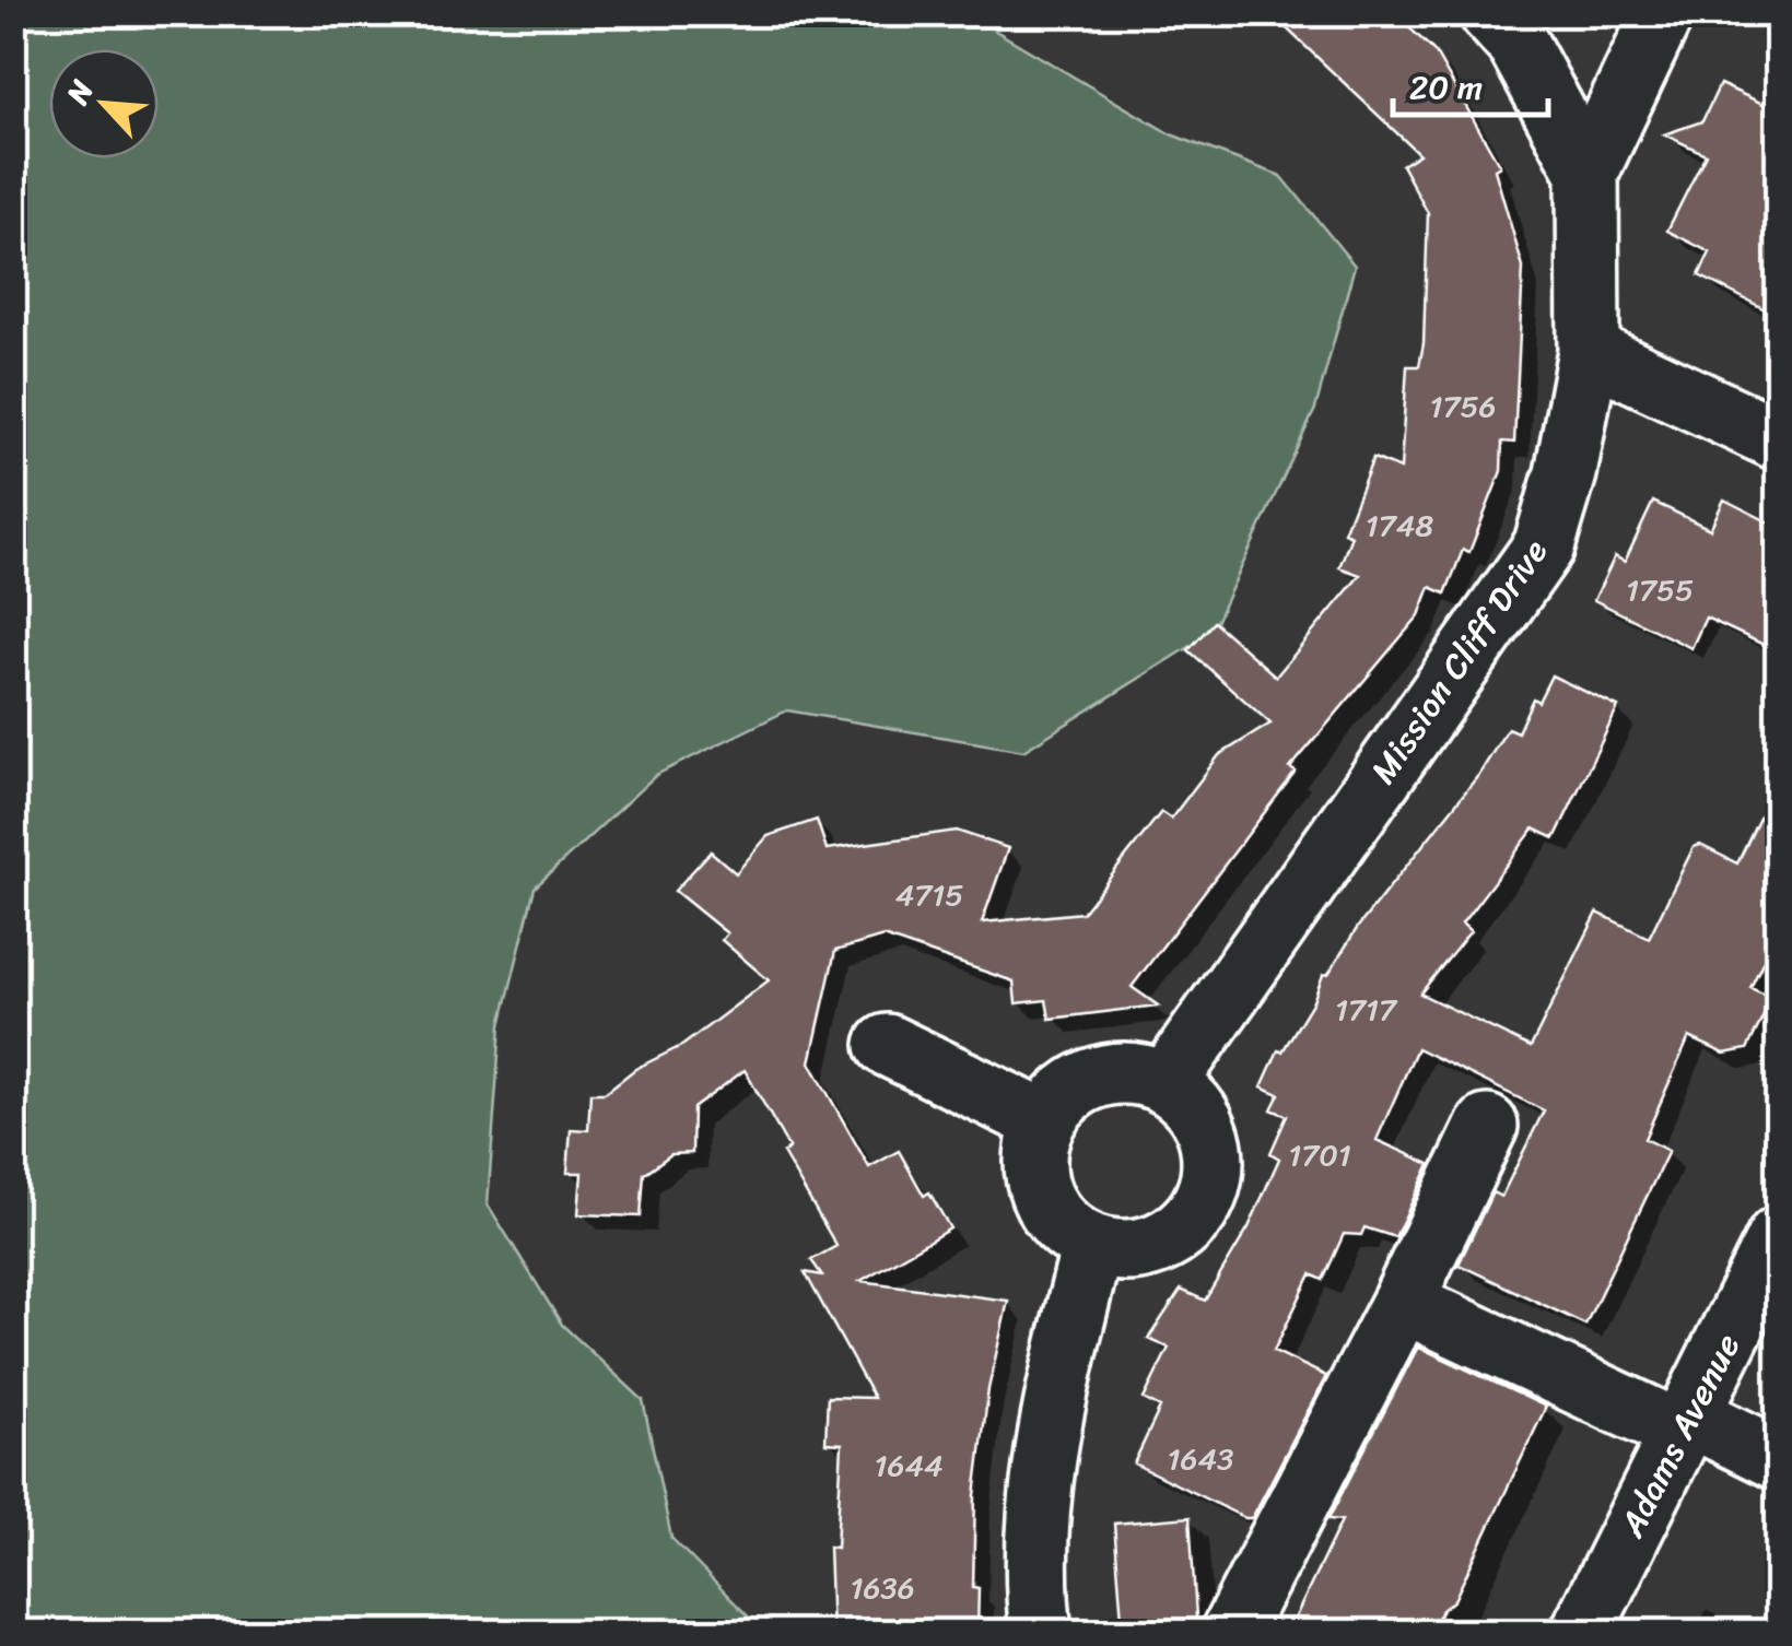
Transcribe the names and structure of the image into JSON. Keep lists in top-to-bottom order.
{
  "streets": {
    "street": ["Mission Cliff Drive", "Adams Avenue"]
  },
  "house_numbers": [
    "1756",
    "1748",
    "1755",
    "4715",
    "1717",
    "1701",
    "1643",
    "1644",
    "1636"
  ],
  "scale_bar": "20 m",
  "north": "top left"
}
